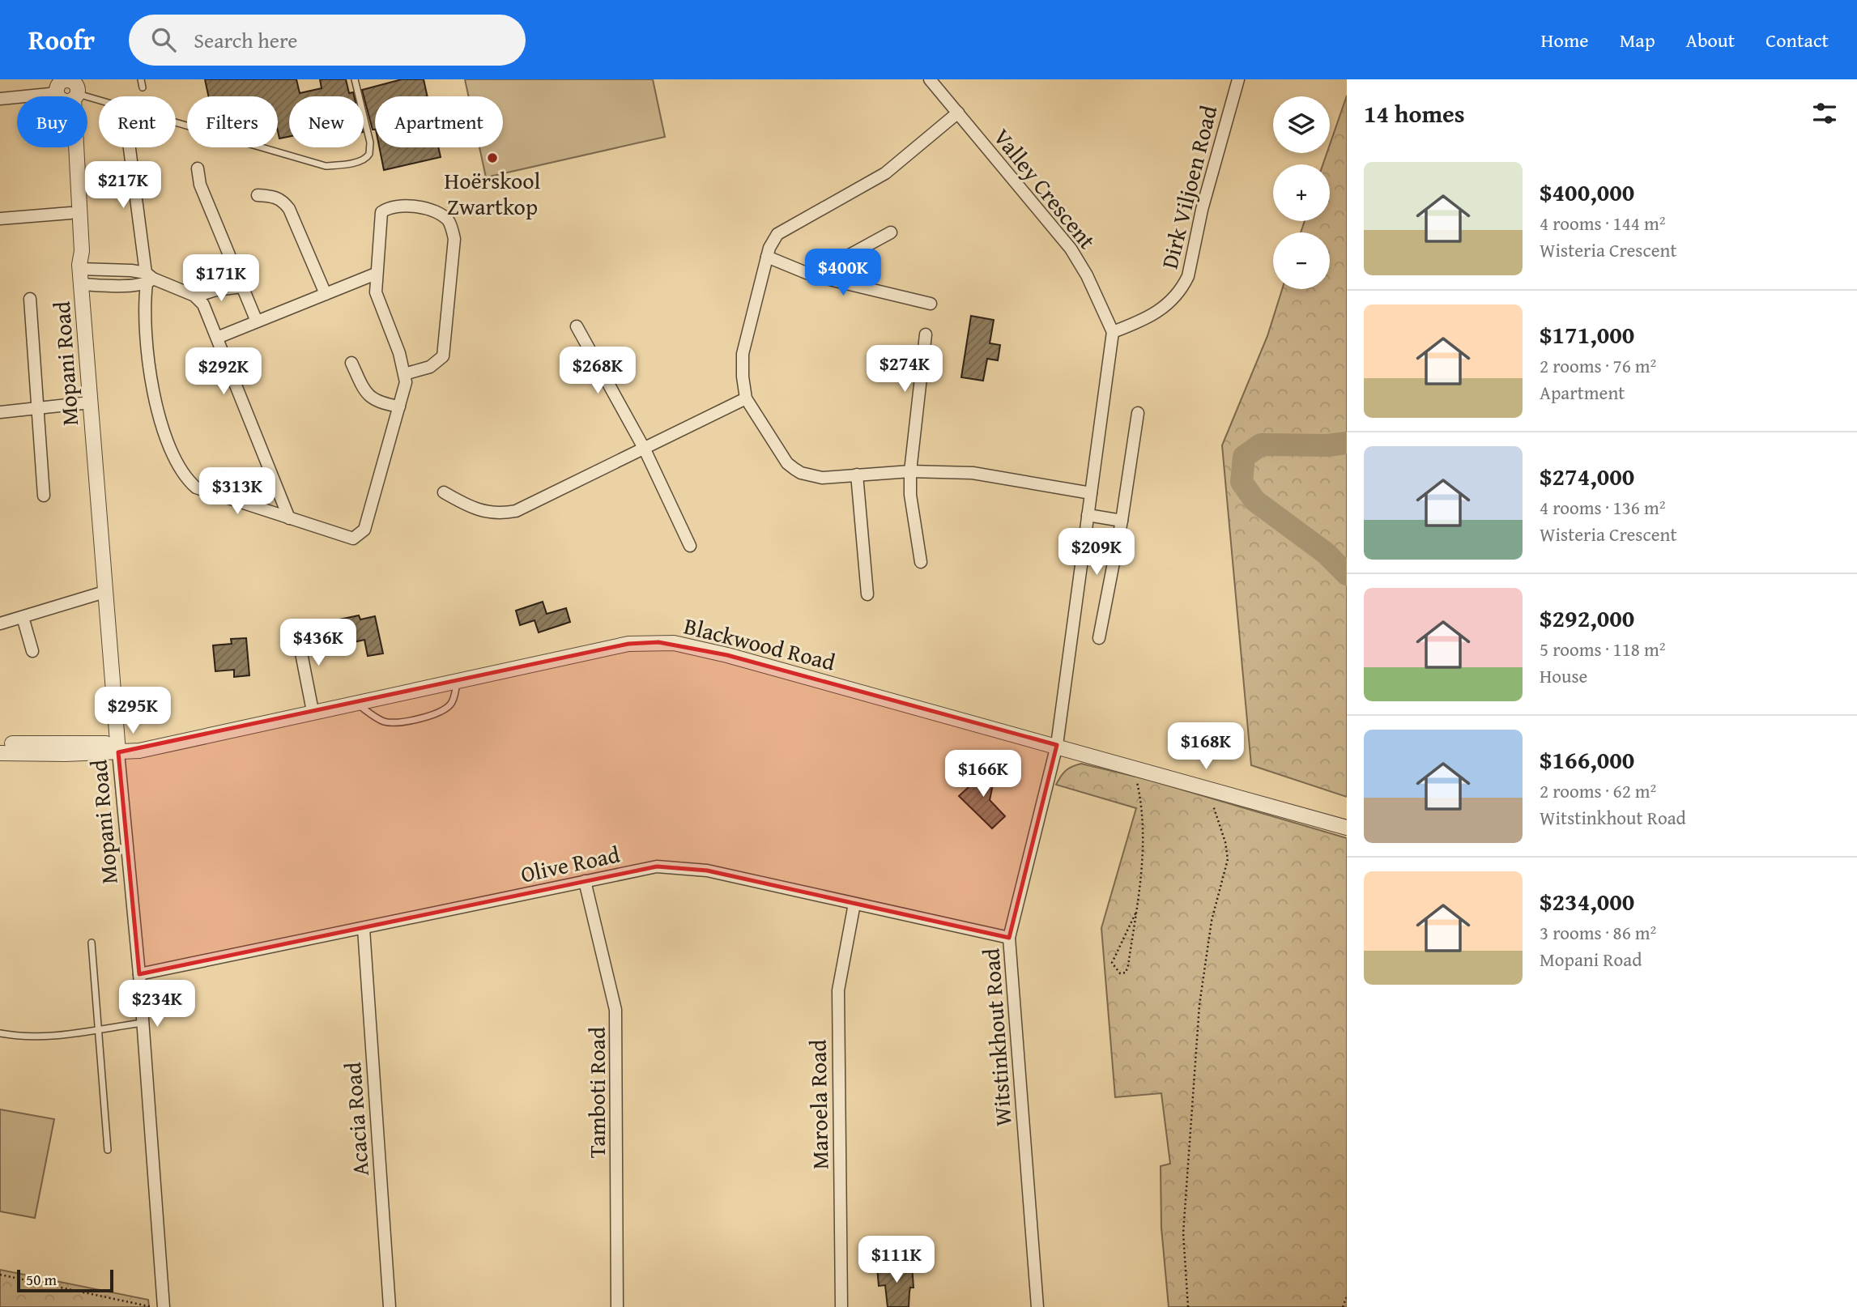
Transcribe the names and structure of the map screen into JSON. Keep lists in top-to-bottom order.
{
  "streets": {
    "street": [
      "Dirk Viljoen Road",
      "Valley Crescent",
      "Mopani Road",
      "Blackwood Road",
      "Olive Road",
      "Witstinkhout Road",
      "Tamboti Road",
      "Maroela Road",
      "Acacia Road"
    ]
  },
  "crossings": [
    ["Dirk Viljoen Road", "Valley Crescent"],
    ["Dirk Viljoen Road", "Witstinkhout Road"],
    ["Valley Crescent", "Witstinkhout Road"],
    ["Mopani Road", "Blackwood Road"],
    ["Mopani Road", "Olive Road"],
    ["Blackwood Road", "Witstinkhout Road"],
    ["Olive Road", "Witstinkhout Road"],
    ["Olive Road", "Tamboti Road"],
    ["Olive Road", "Maroela Road"],
    ["Olive Road", "Acacia Road"]
  ],
  "places": ["Hoërskool Zwartkop"],
  "scale_bar": "50 m",
  "page": {
    "header": "Roofr",
    "search": "Search here",
    "nav": [
      "Home",
      "Map",
      "About",
      "Contact"
    ],
    "heading": "14 homes",
    "map_buttons": ["+", "−"],
    "chip": [
      "Buy",
      "Rent",
      "Filters",
      "New",
      "Apartment"
    ],
    "list": [
      {
        "name": "$400,000",
        "note": "4 rooms · 144 m² · Wisteria Crescent"
      },
      {
        "name": "$171,000",
        "note": "2 rooms · 76 m² · Apartment"
      },
      {
        "name": "$274,000",
        "note": "4 rooms · 136 m² · Wisteria Crescent"
      },
      {
        "name": "$292,000",
        "note": "5 rooms · 118 m² · House"
      },
      {
        "name": "$166,000",
        "note": "2 rooms · 62 m² · Witstinkhout Road"
      },
      {
        "name": "$234,000",
        "note": "3 rooms · 86 m² · Mopani Road"
      }
    ],
    "price": [
      "$217K",
      "$400K",
      "$171K",
      "$274K",
      "$268K",
      "$292K",
      "$313K",
      "$209K",
      "$436K",
      "$295K",
      "$168K",
      "$166K",
      "$234K",
      "$111K"
    ],
    "scale": "50 m"
  }
}
